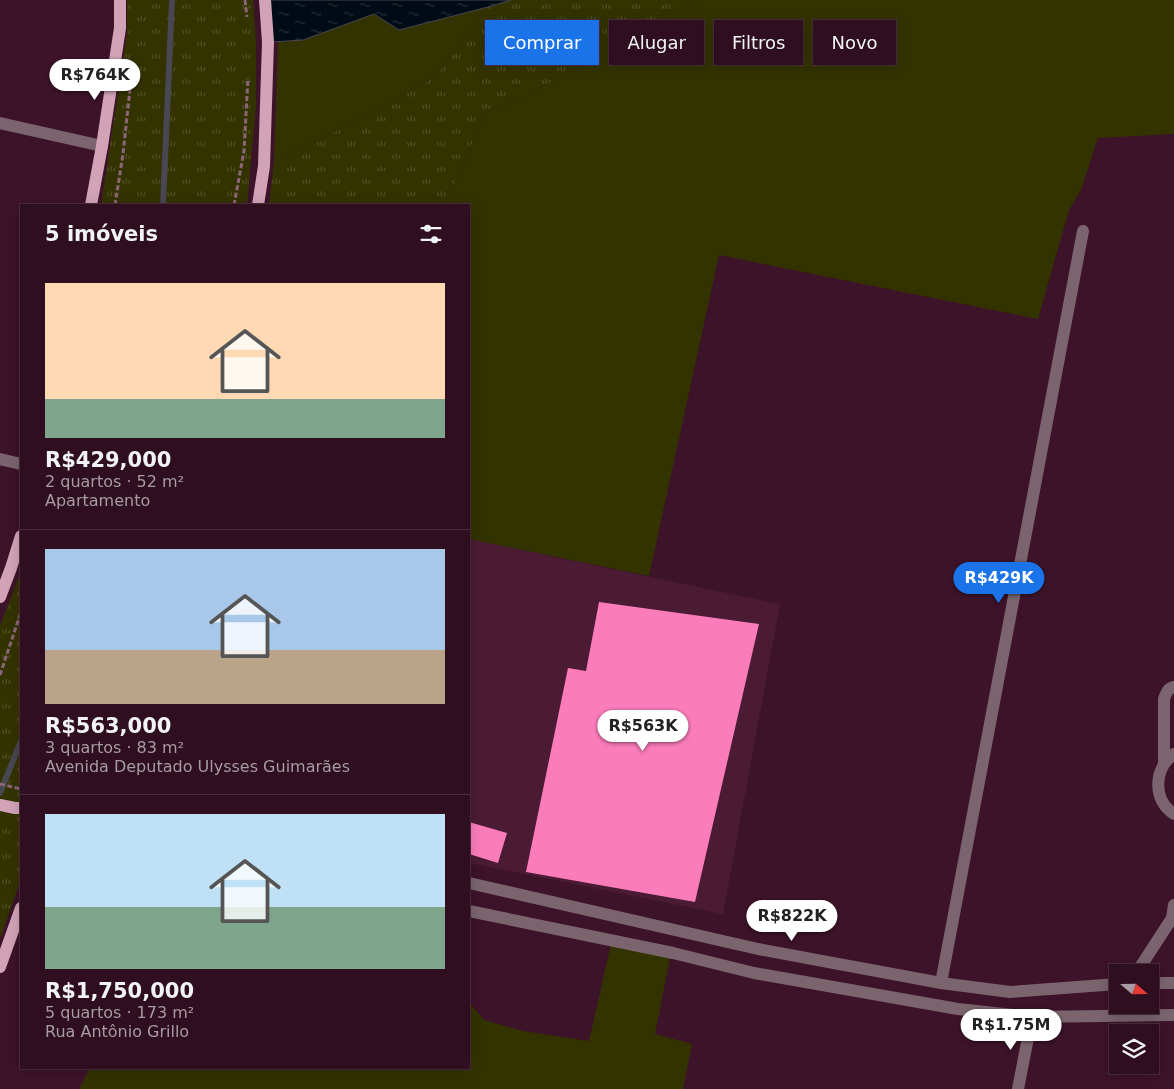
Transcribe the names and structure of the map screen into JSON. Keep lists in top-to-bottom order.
{
  "north": "right",
  "page": {
    "chip": [
      "Comprar",
      "Alugar",
      "Filtros",
      "Novo"
    ],
    "price": [
      "R$764K",
      "R$429K",
      "R$563K",
      "R$822K",
      "R$1.75M"
    ],
    "heading": "5 imóveis",
    "list": [
      {
        "name": "R$429,000",
        "note": "2 quartos · 52 m² · Apartamento"
      },
      {
        "name": "R$563,000",
        "note": "3 quartos · 83 m² · Avenida Deputado Ulysses Guimarães"
      },
      {
        "name": "R$1,750,000",
        "note": "5 quartos · 173 m² · Rua Antônio Grillo"
      }
    ]
  }
}
